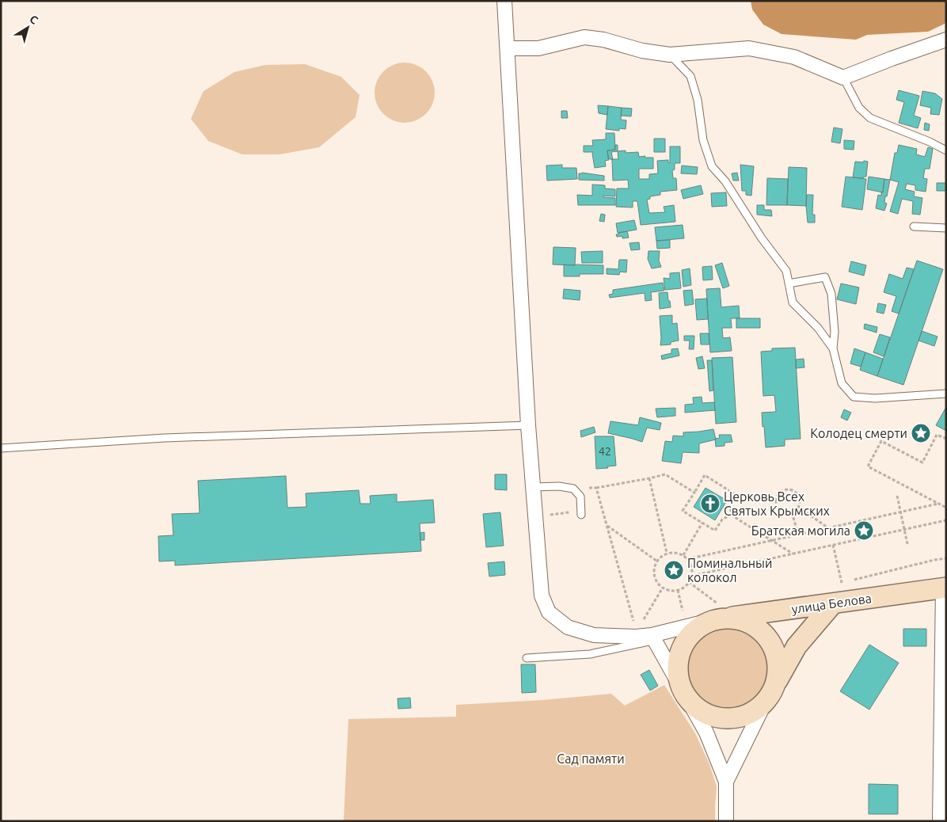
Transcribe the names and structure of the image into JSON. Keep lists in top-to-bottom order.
{
  "streets": {
    "main road": ["улица Белова"]
  },
  "parks": ["Сад памяти"],
  "places": {
    "place": ["Колодец смерти", "Братская могила", "Поминальный колокол"],
    "church": ["Церковь Всех Святых Крымских"]
  },
  "house_numbers": ["42"],
  "north": "top right"
}
